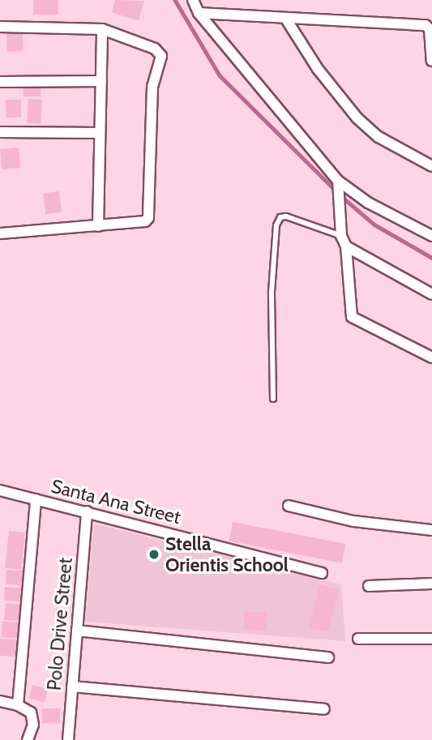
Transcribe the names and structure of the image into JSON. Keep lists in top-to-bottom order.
{
  "streets": {
    "street": ["Santa Ana Street", "Polo Drive Street"]
  },
  "crossings": [
    ["Santa Ana Street", "Polo Drive Street"]
  ],
  "places": ["Stella Orientis School"]
}
